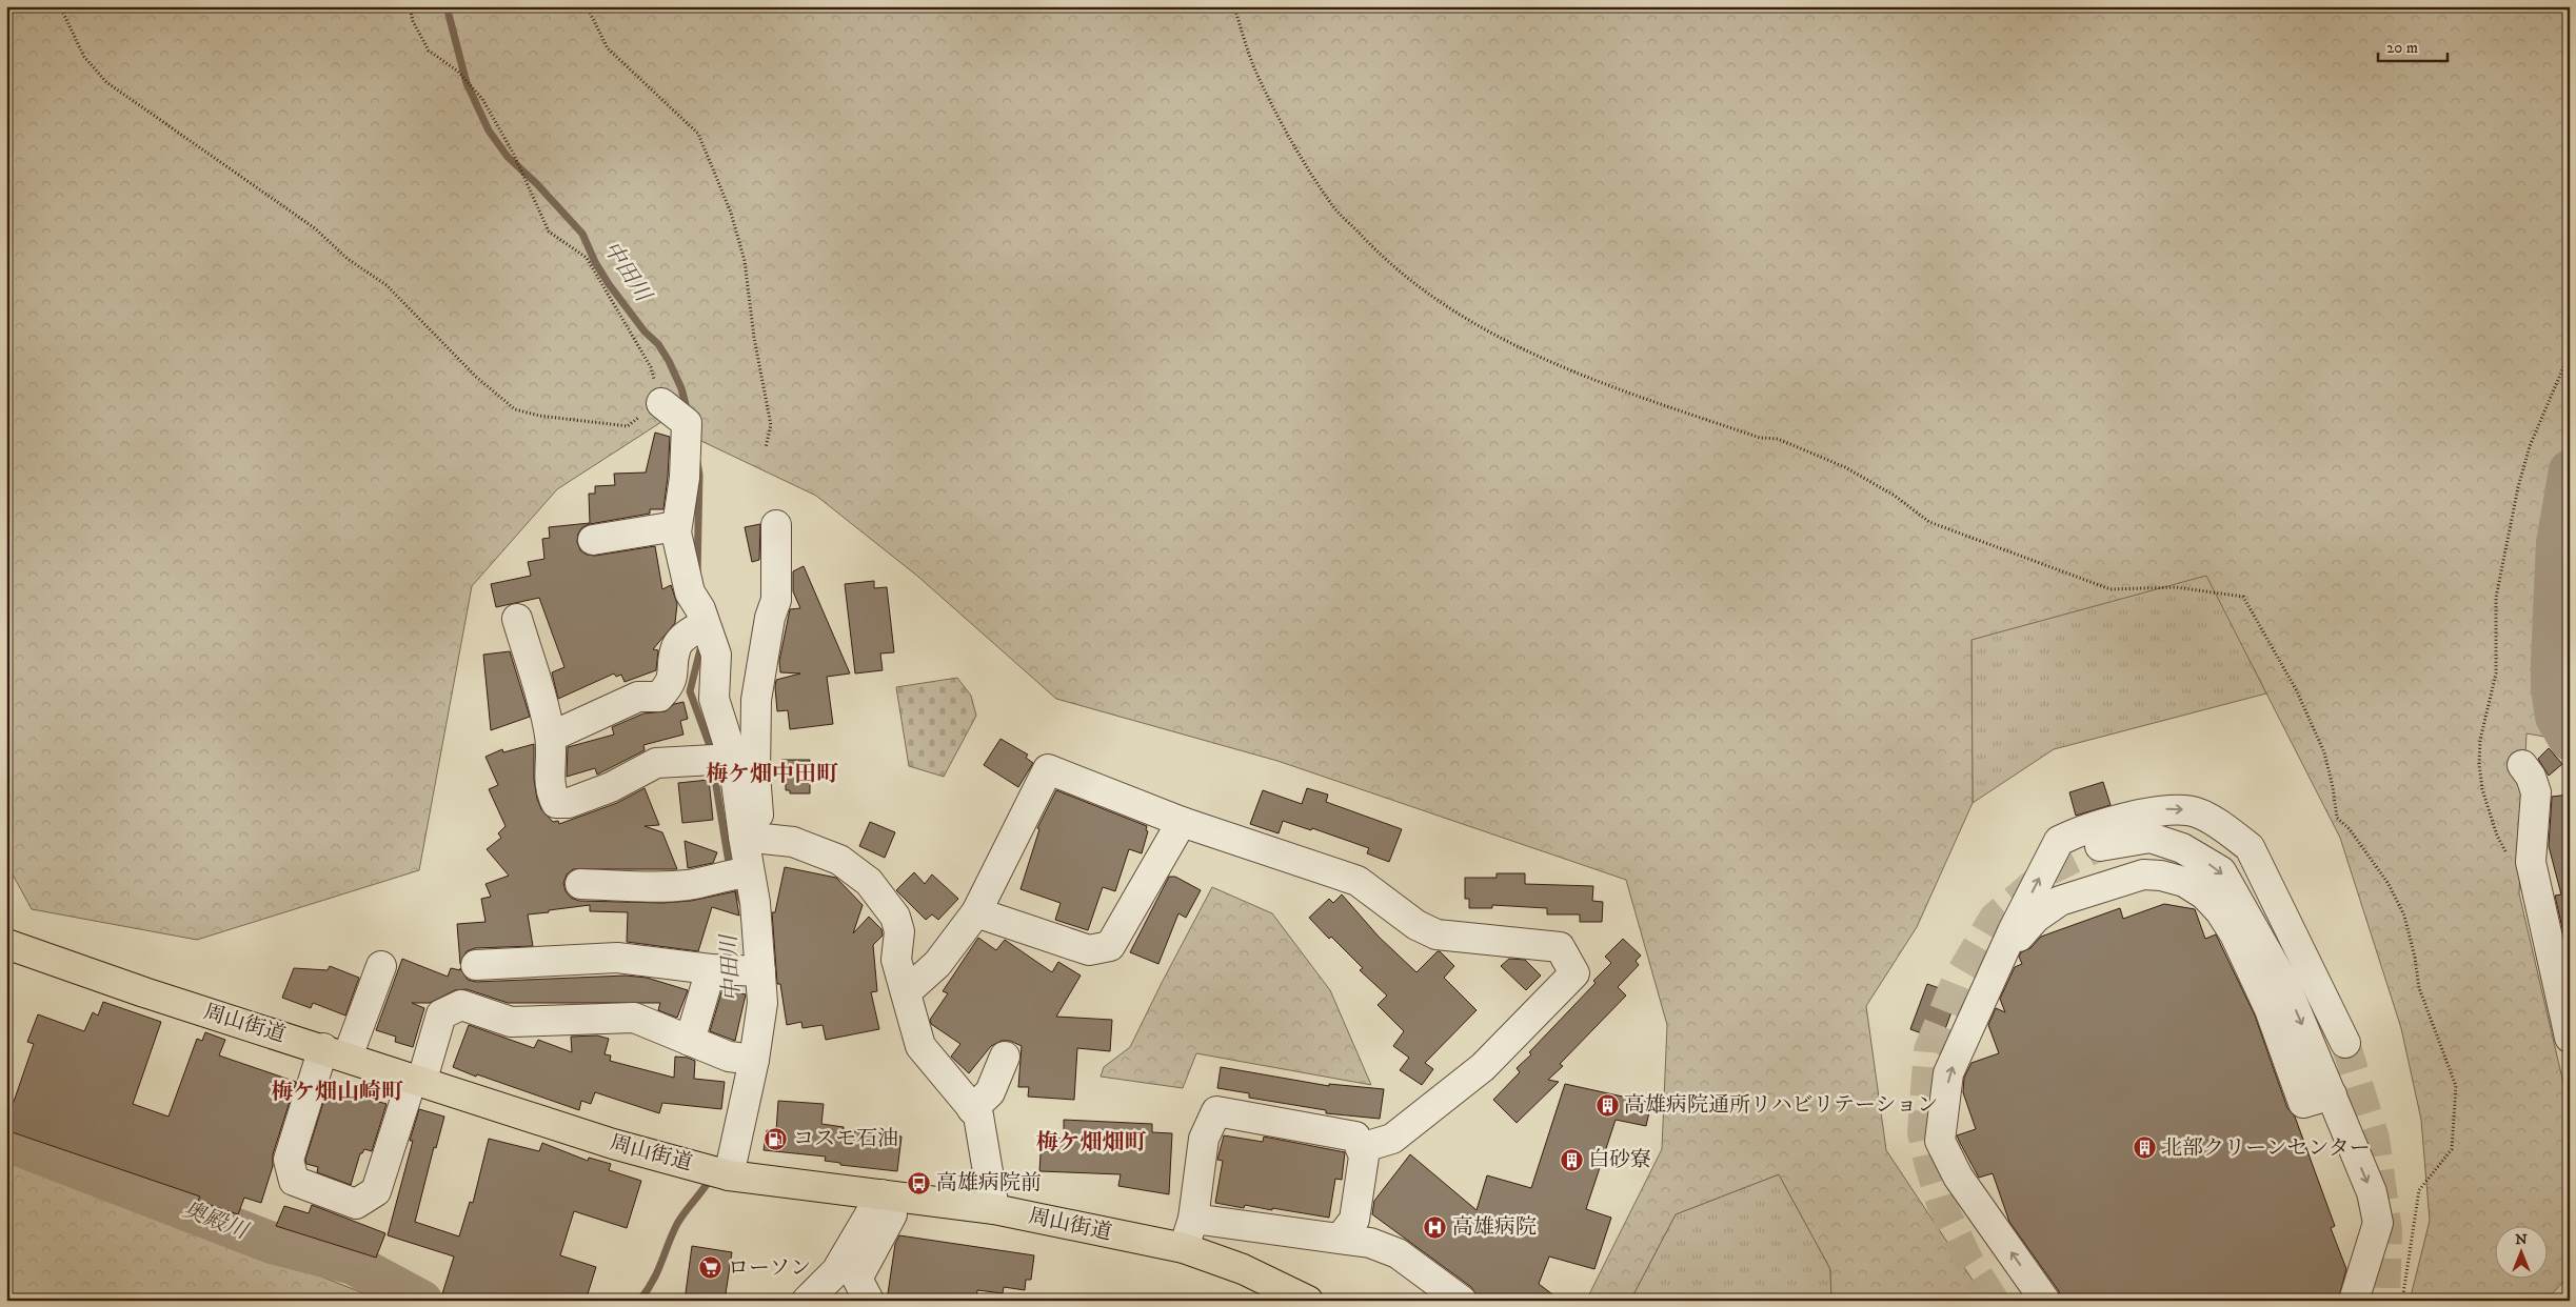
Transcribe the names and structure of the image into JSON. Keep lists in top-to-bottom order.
{
  "streets": {
    "highway": ["周山街道"]
  },
  "districts": ["梅ケ畑中田町", "梅ケ畑山崎町", "梅ケ畑畑町"],
  "water": ["中田川", "奥殿川"],
  "places": {
    "building": ["高雄病院通所リハビリテーション", "北部クリーンセンター", "白砂寮"],
    "fuel station": ["コスモ石油"],
    "bus stop": ["高雄病院前"],
    "hospital": ["高雄病院"],
    "supermarket": ["ローソン"]
  },
  "scale_bar": "20 m",
  "north": "top"
}
